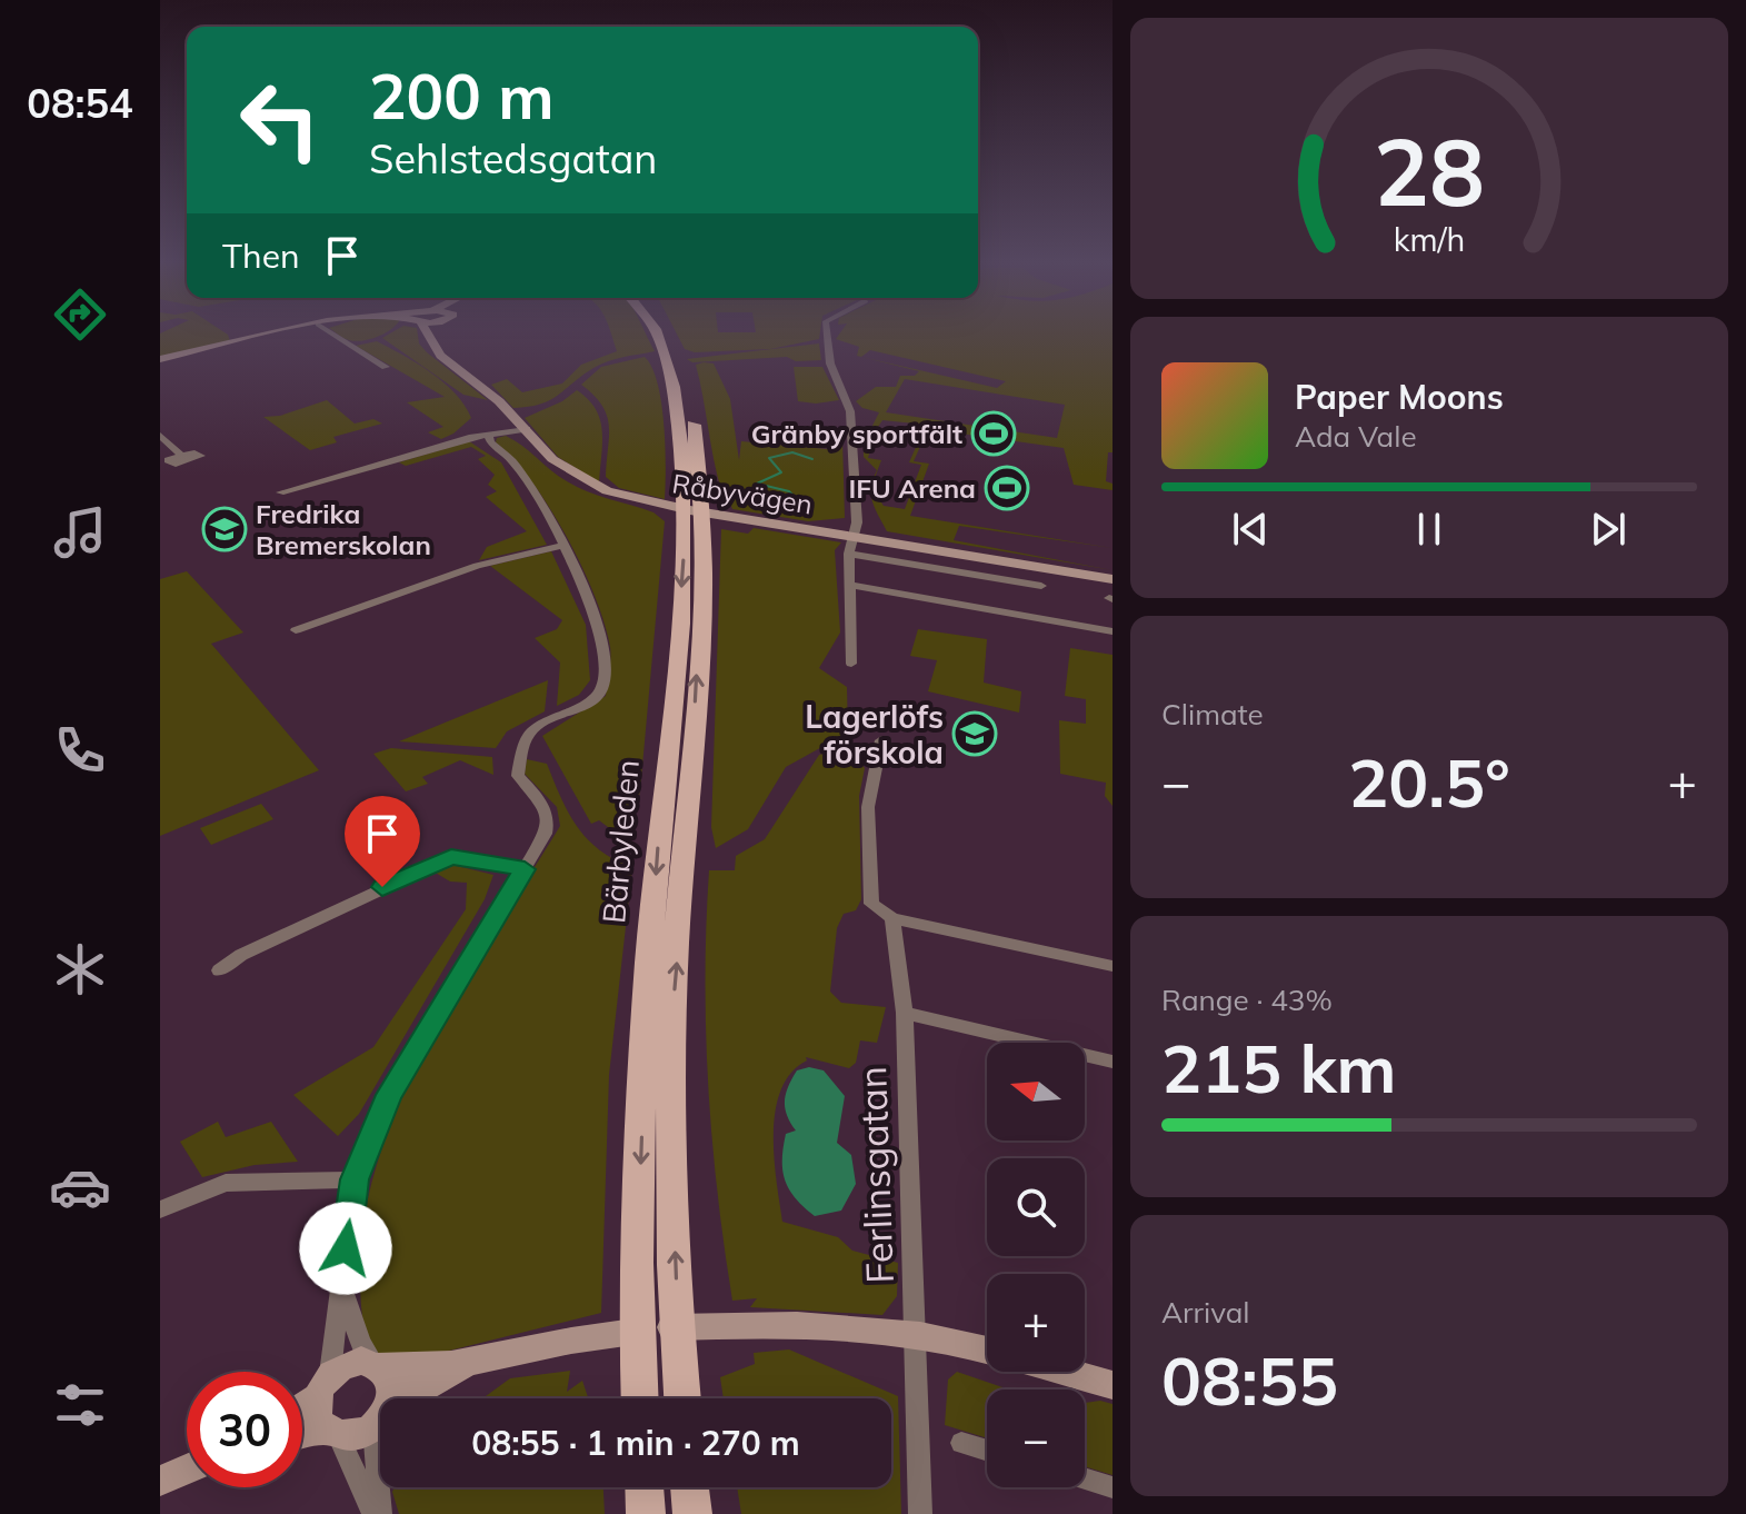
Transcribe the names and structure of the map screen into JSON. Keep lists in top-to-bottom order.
{
  "streets": {
    "main road": ["Råbyvägen", "Bärbyleden"],
    "street": ["Ferlinsgatan"]
  },
  "places": {
    "sports": ["Gränby sportfält", "IFU Arena"],
    "school or university": ["Fredrika Bremerskolan", "Lagerlöfs förskola"]
  },
  "north": "left",
  "page": {
    "tabs": "08:54",
    "turn": ["200 m", "Sehlstedsgatan"],
    "then": "Then",
    "song": ["Paper Moons", "Ada Vale"],
    "tile": [
      "Climate",
      ["Range · 43%", "215 km"],
      ["Arrival", "08:55"]
    ],
    "heat": ["−", "20.5°", "+"],
    "map_buttons": ["+", "−"],
    "limit": "30",
    "trip": "08:55 · 1 min · 270 m",
    "gauge": ["28", "km/h"]
  }
}
